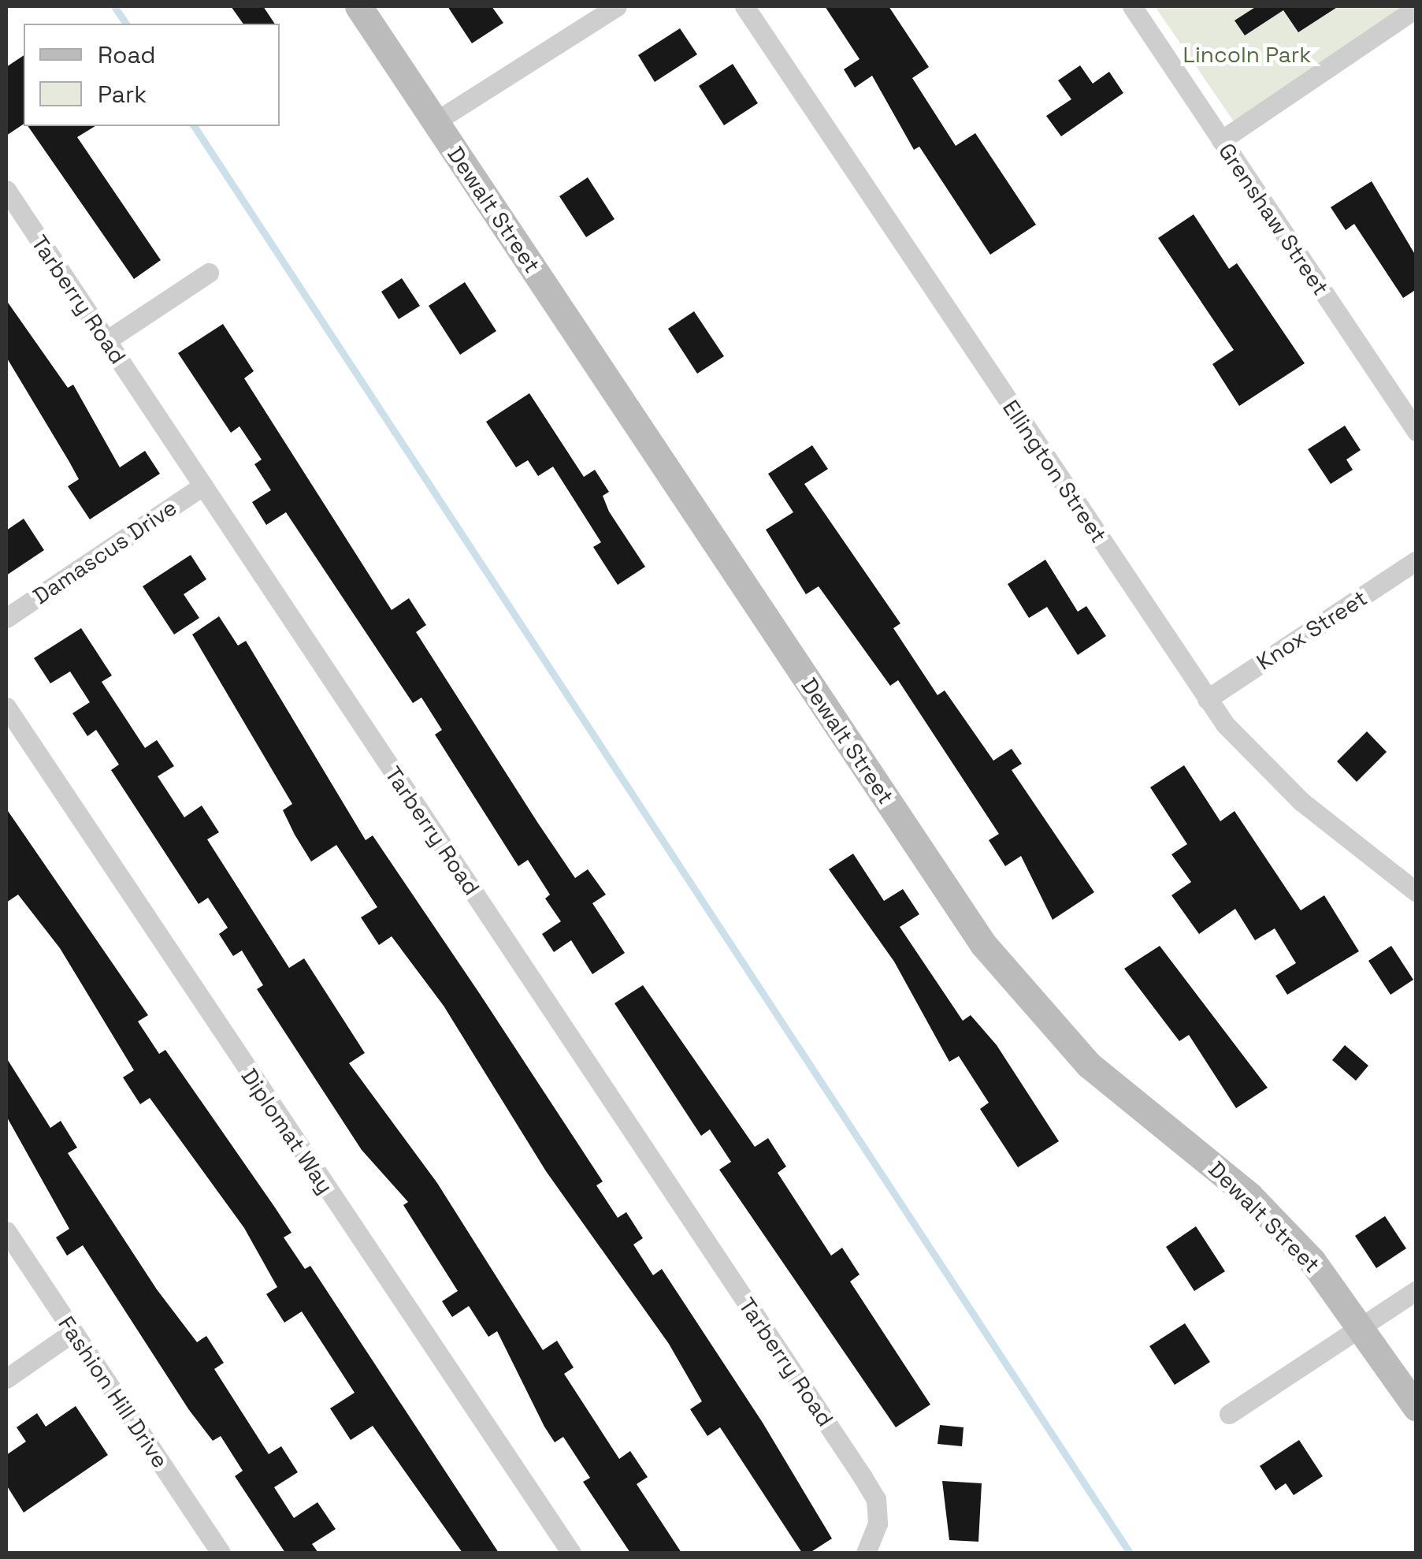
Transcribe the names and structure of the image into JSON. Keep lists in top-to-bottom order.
{
  "streets": {
    "street": [
      "Dewalt Street",
      "Grenshaw Street",
      "Tarberry Road",
      "Ellington Street",
      "Damascus Drive",
      "Knox Street",
      "Diplomat Way",
      "Fashion Hill Drive"
    ]
  },
  "crossings": [
    ["Tarberry Road", "Damascus Drive"],
    ["Ellington Street", "Knox Street"]
  ],
  "parks": ["Lincoln Park"],
  "legend": ["Road", "Park"]
}
